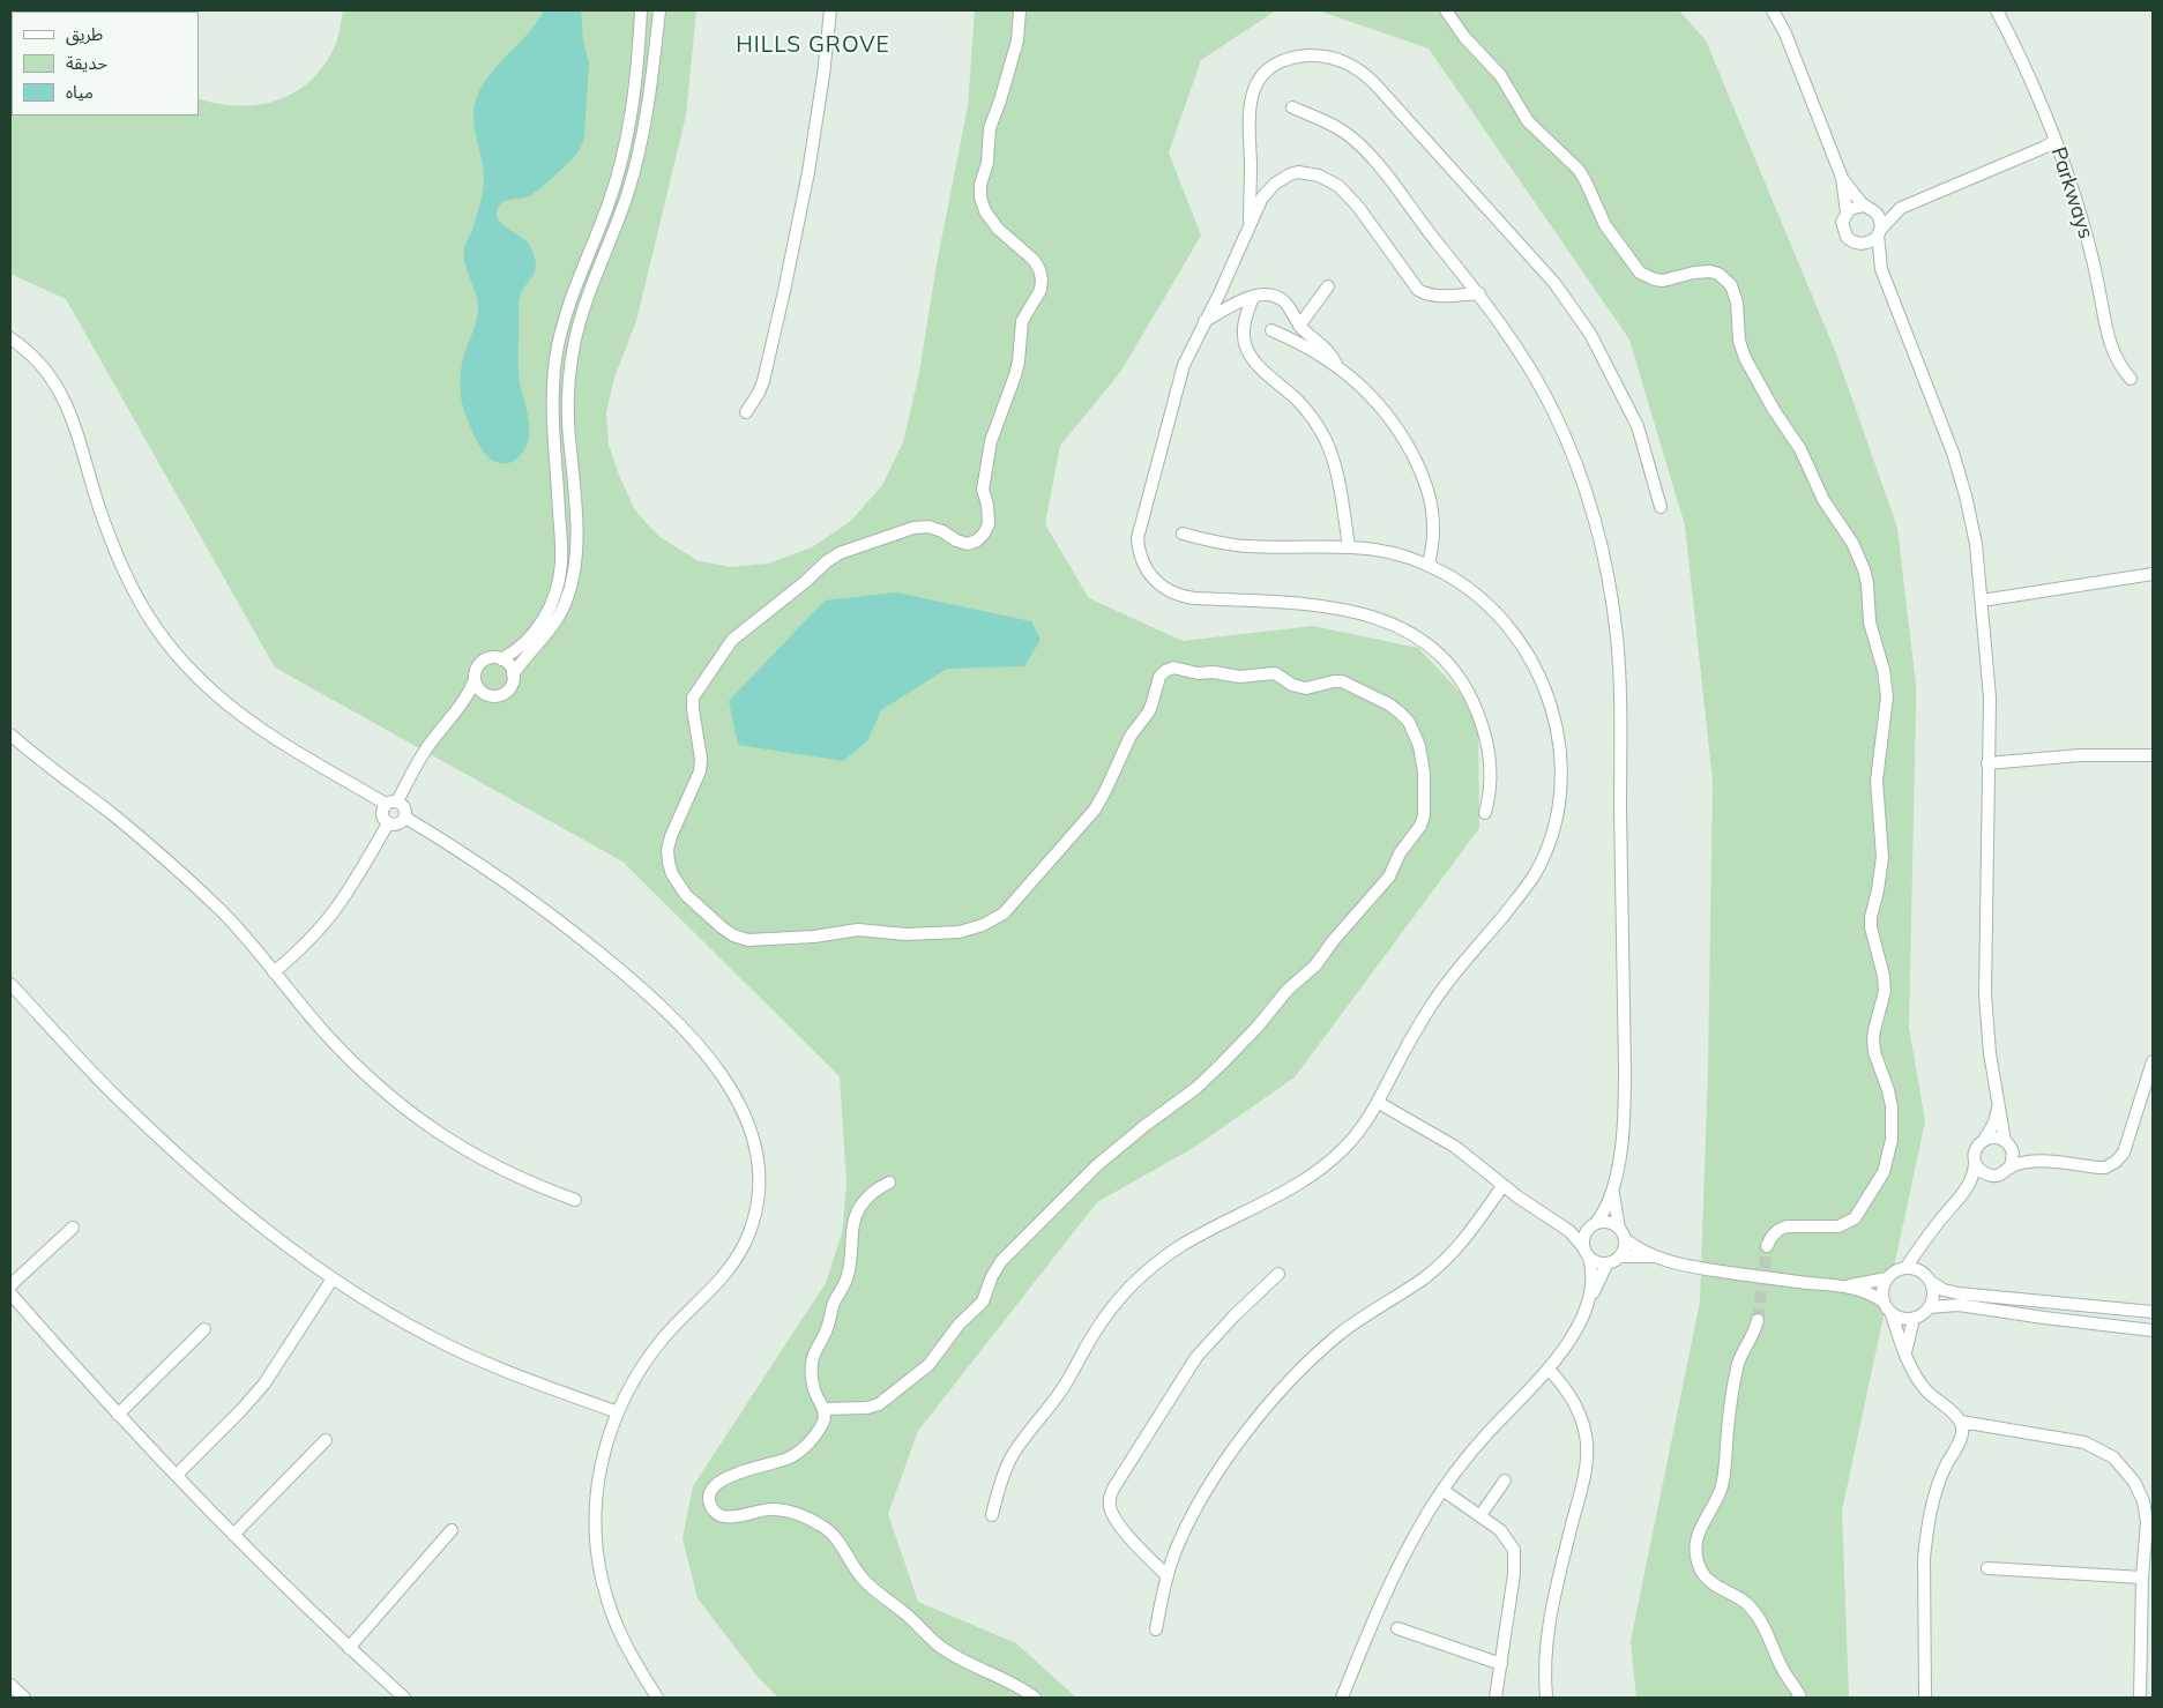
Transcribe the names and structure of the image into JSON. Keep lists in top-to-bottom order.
{
  "streets": {
    "street": ["Parkways"]
  },
  "districts": ["HILLS GROVE"],
  "legend": ["طريق", "حديقة", "مياه"]
}
